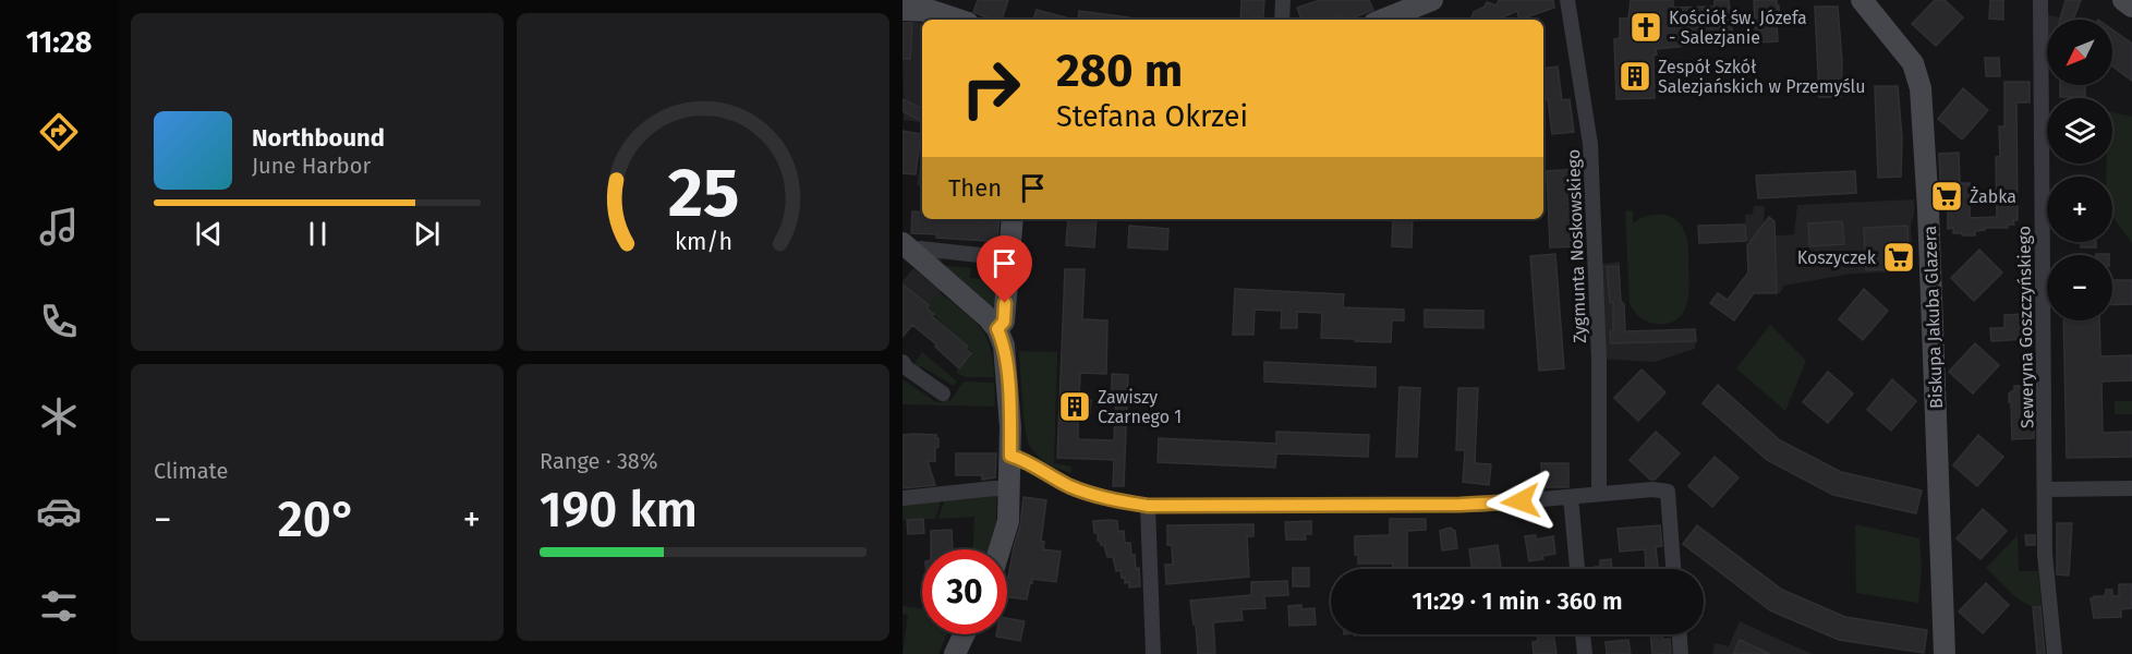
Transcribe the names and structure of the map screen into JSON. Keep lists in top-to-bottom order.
{
  "streets": {
    "street": ["Zygmunta Noskowskiego", "Biskupa Jakuba Glazera", "Seweryna Goszczyńskiego"]
  },
  "places": {
    "church": ["Kościół św. Józefa - Salezjanie"],
    "building": ["Zespół Szkół Salezjańskich w Przemyślu", "Zawiszy Czarnego 1"],
    "supermarket": ["Żabka", "Koszyczek"]
  },
  "north": "bottom left",
  "page": {
    "tabs": "11:28",
    "map_buttons": ["+", "−"],
    "turn": ["280 m", "Stefana Okrzei"],
    "song": ["Northbound", "June Harbor"],
    "then": "Then",
    "tile": [
      "Climate",
      ["Range · 38%", "190 km"]
    ],
    "heat": ["−", "20°", "+"],
    "limit": "30",
    "trip": "11:29 · 1 min · 360 m",
    "gauge": ["25", "km/h"]
  }
}
